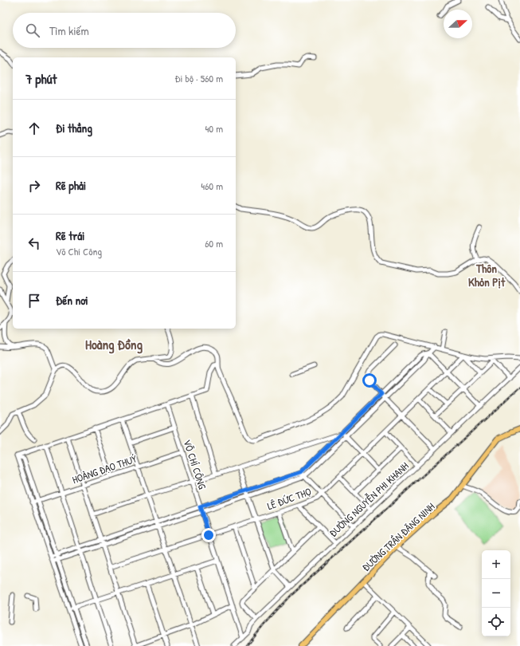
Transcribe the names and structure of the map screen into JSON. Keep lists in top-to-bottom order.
{
  "streets": {
    "main road": ["ĐƯỜNG TRẦN ĐĂNG NINH"],
    "street": [
      "VÕ CHÍ CÔNG",
      "HOÀNG ĐẠO THUÝ",
      "LÊ ĐỨC THỌ",
      "ĐƯỜNG NGUYỄN PHI KHANH"
    ]
  },
  "crossings": [
    ["VÕ CHÍ CÔNG", "HOÀNG ĐẠO THUÝ"],
    ["VÕ CHÍ CÔNG", "LÊ ĐỨC THỌ"],
    ["VÕ CHÍ CÔNG", "ĐƯỜNG NGUYỄN PHI KHANH"]
  ],
  "districts": ["Thôn Khỏn Pịt", "Hoàng Đồng"],
  "north": "right",
  "page": {
    "search": "Tìm kiếm",
    "heading": ["7 phút", "Đi bộ · 560 m"],
    "list": [
      ["Đi thẳng", "40 m"],
      ["Rẽ phải", "460 m"],
      ["Rẽ trái", "Võ Chí Công", "60 m"],
      "Đến nơi"
    ],
    "map_buttons": ["+", "−"]
  }
}
